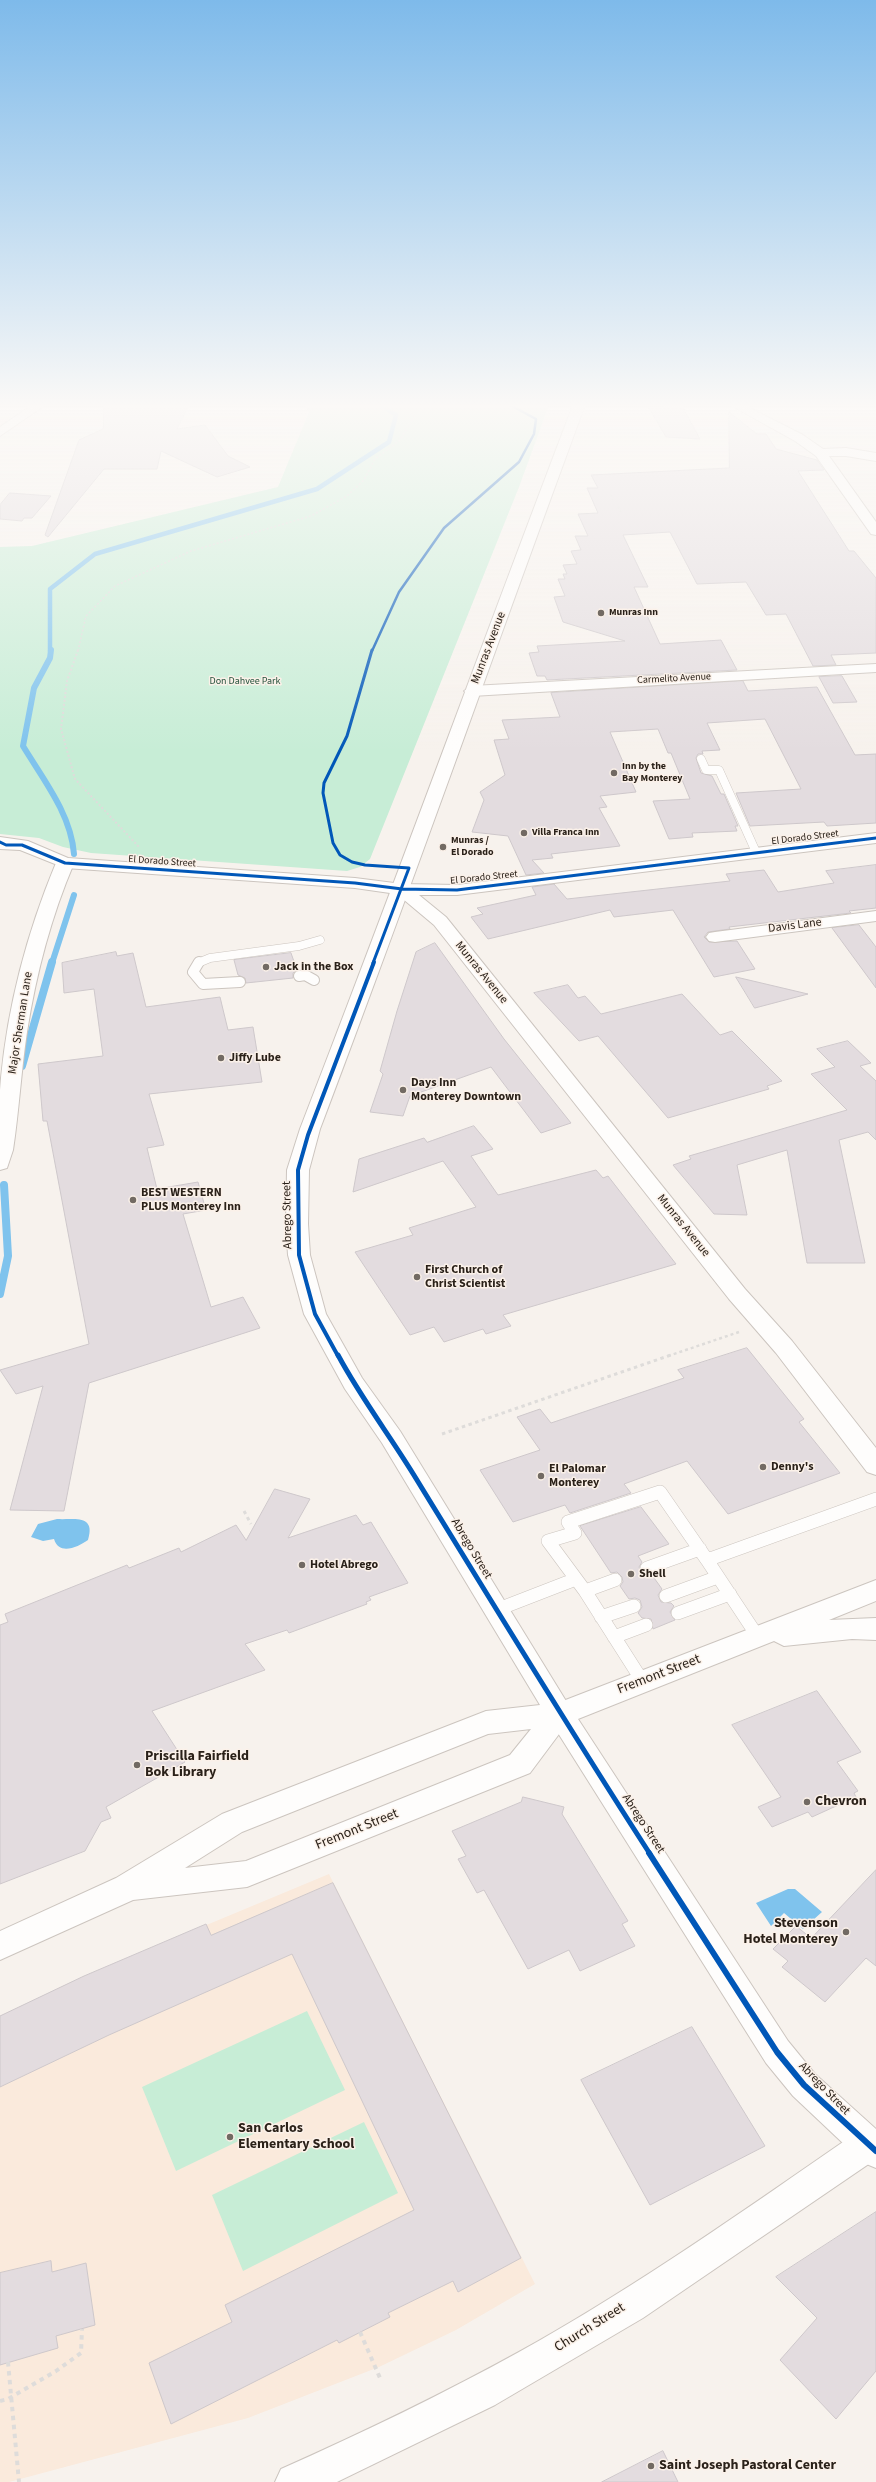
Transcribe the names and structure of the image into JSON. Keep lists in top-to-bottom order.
{
  "streets": {
    "street": [
      "Munras Avenue",
      "Carmelito Avenue",
      "El Dorado Street",
      "Davis Lane",
      "Major Sherman Lane",
      "Abrego Street",
      "Fremont Street",
      "Church Street"
    ]
  },
  "crossings": [
    ["Munras Avenue", "Carmelito Avenue"],
    ["Munras Avenue", "El Dorado Street"],
    ["Munras Avenue", "Abrego Street"],
    ["El Dorado Street", "Major Sherman Lane"],
    ["El Dorado Street", "Abrego Street"],
    ["Abrego Street", "Fremont Street"],
    ["Abrego Street", "Church Street"]
  ],
  "parks": ["Don Dahvee Park"],
  "places": [
    "Munras Inn",
    "Inn by the Bay Monterey",
    "Villa Franca Inn",
    "Munras / El Dorado",
    "Jack in the Box",
    "Jiffy Lube",
    "Days Inn Monterey Downtown",
    "BEST WESTERN PLUS Monterey Inn",
    "First Church of Christ Scientist",
    "Denny's",
    "El Palomar Monterey",
    "Hotel Abrego",
    "Shell",
    "Priscilla Fairfield Bok Library",
    "Chevron",
    "Stevenson Hotel Monterey",
    "San Carlos Elementary School",
    "Saint Joseph Pastoral Center"
  ]
}
